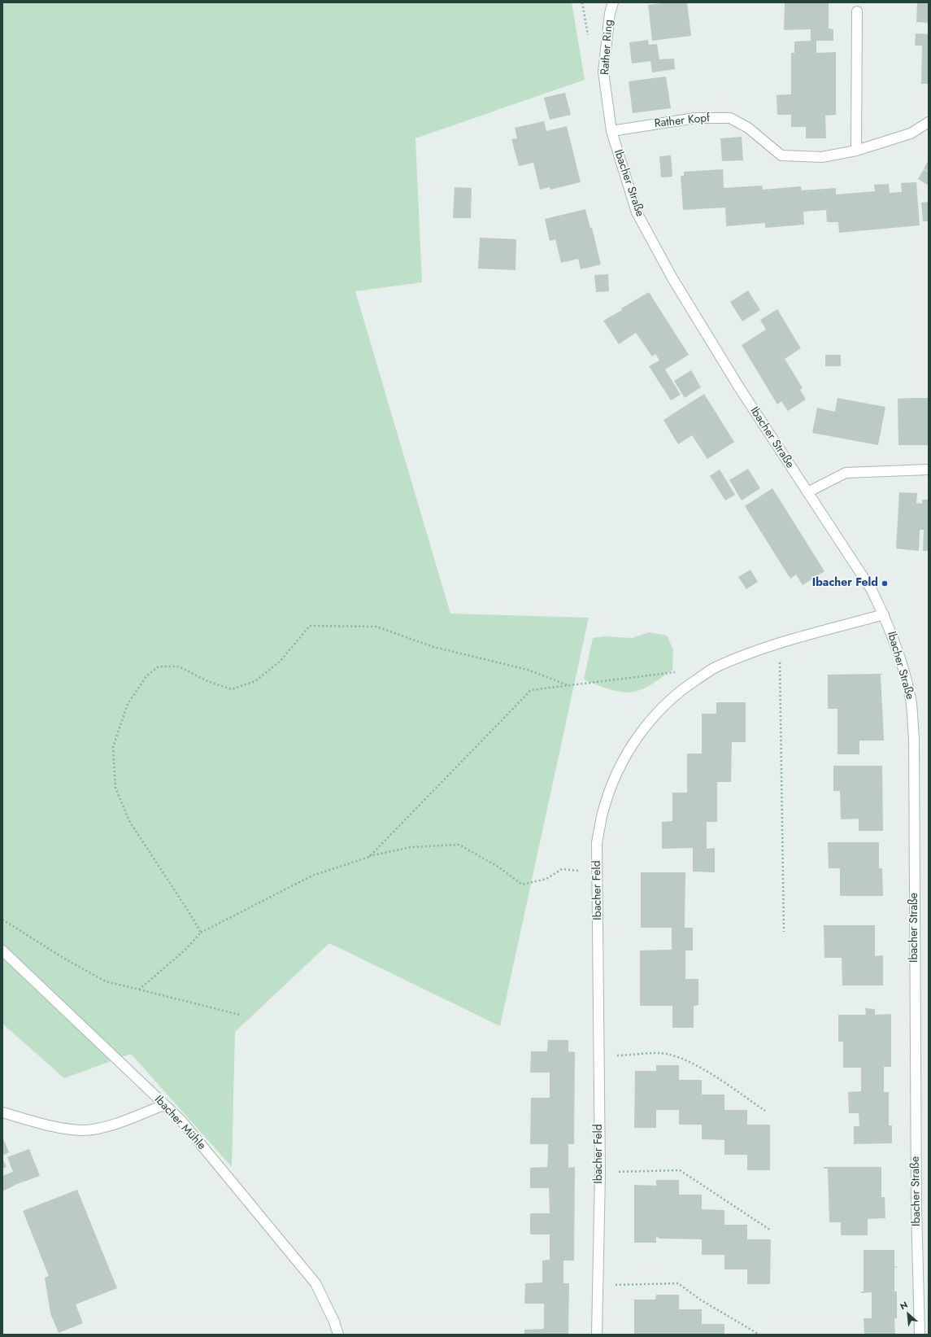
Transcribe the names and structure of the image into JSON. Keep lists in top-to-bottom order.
{
  "streets": {
    "street": [
      "Rather Ring",
      "Rather Kopf",
      "Ibacher Straße",
      "Ibacher Feld",
      "Ibacher Mühle"
    ]
  },
  "crossings": [
    ["Rather Ring", "Rather Kopf"],
    ["Rather Ring", "Ibacher Straße"],
    ["Rather Kopf", "Ibacher Straße"],
    ["Ibacher Straße", "Ibacher Feld"]
  ],
  "places": ["Ibacher Feld"],
  "north": "top left"
}
